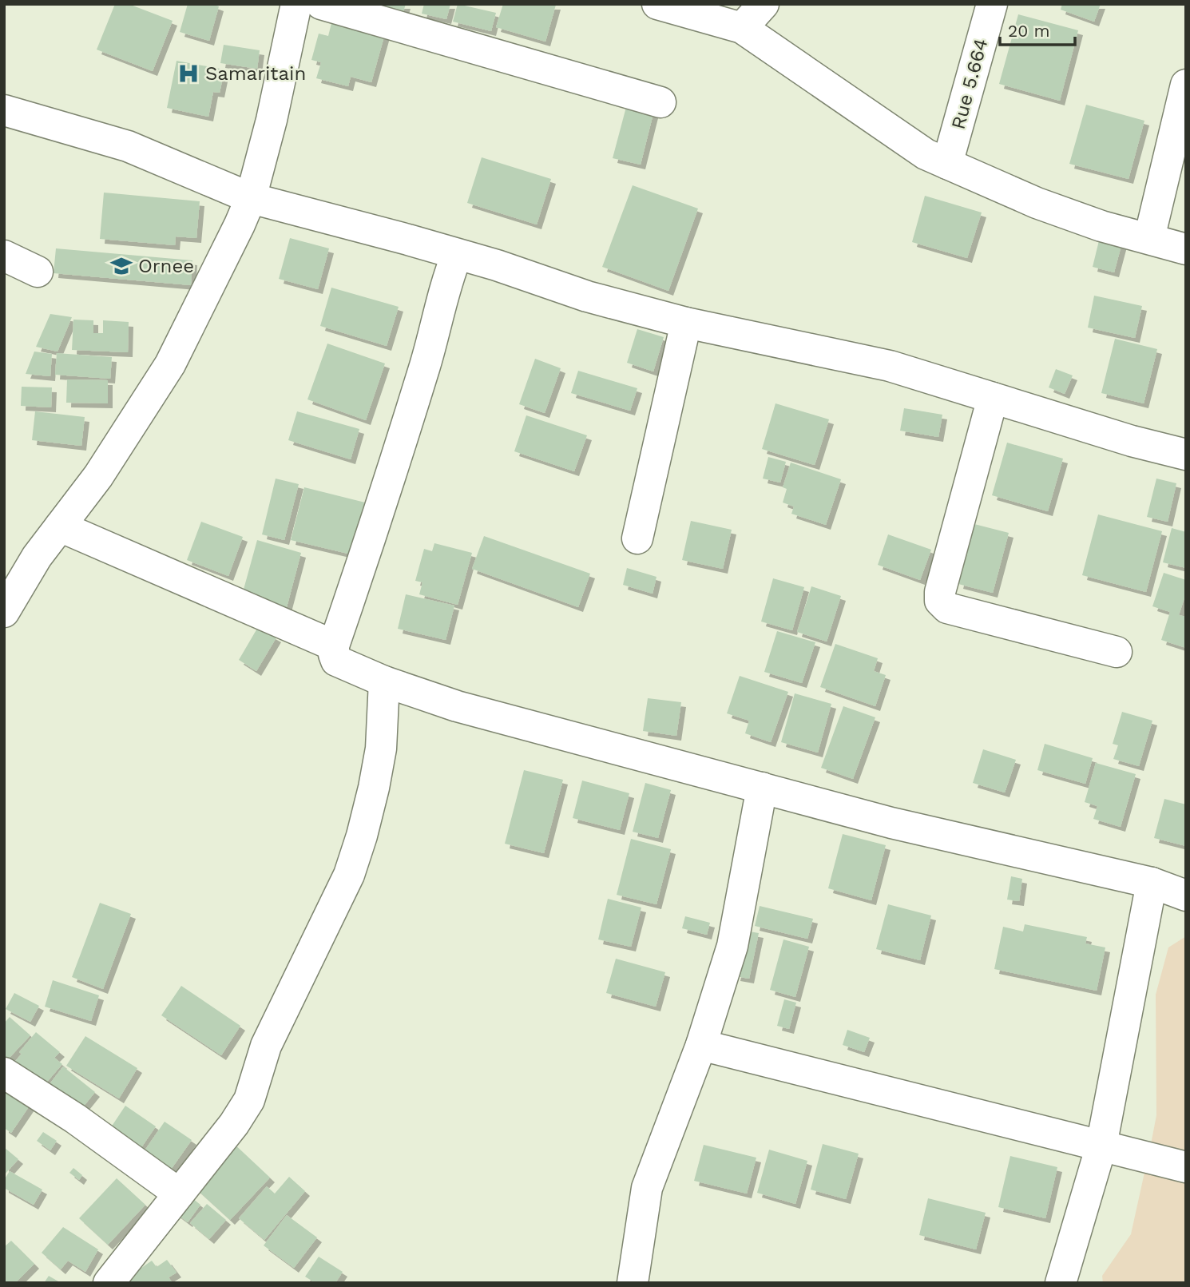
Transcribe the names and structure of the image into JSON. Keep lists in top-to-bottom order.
{
  "streets": {
    "street": ["Rue 5.664"]
  },
  "places": {
    "hospital": ["Samaritain"],
    "school or university": ["Ornee"]
  },
  "scale_bar": "20 m"
}
